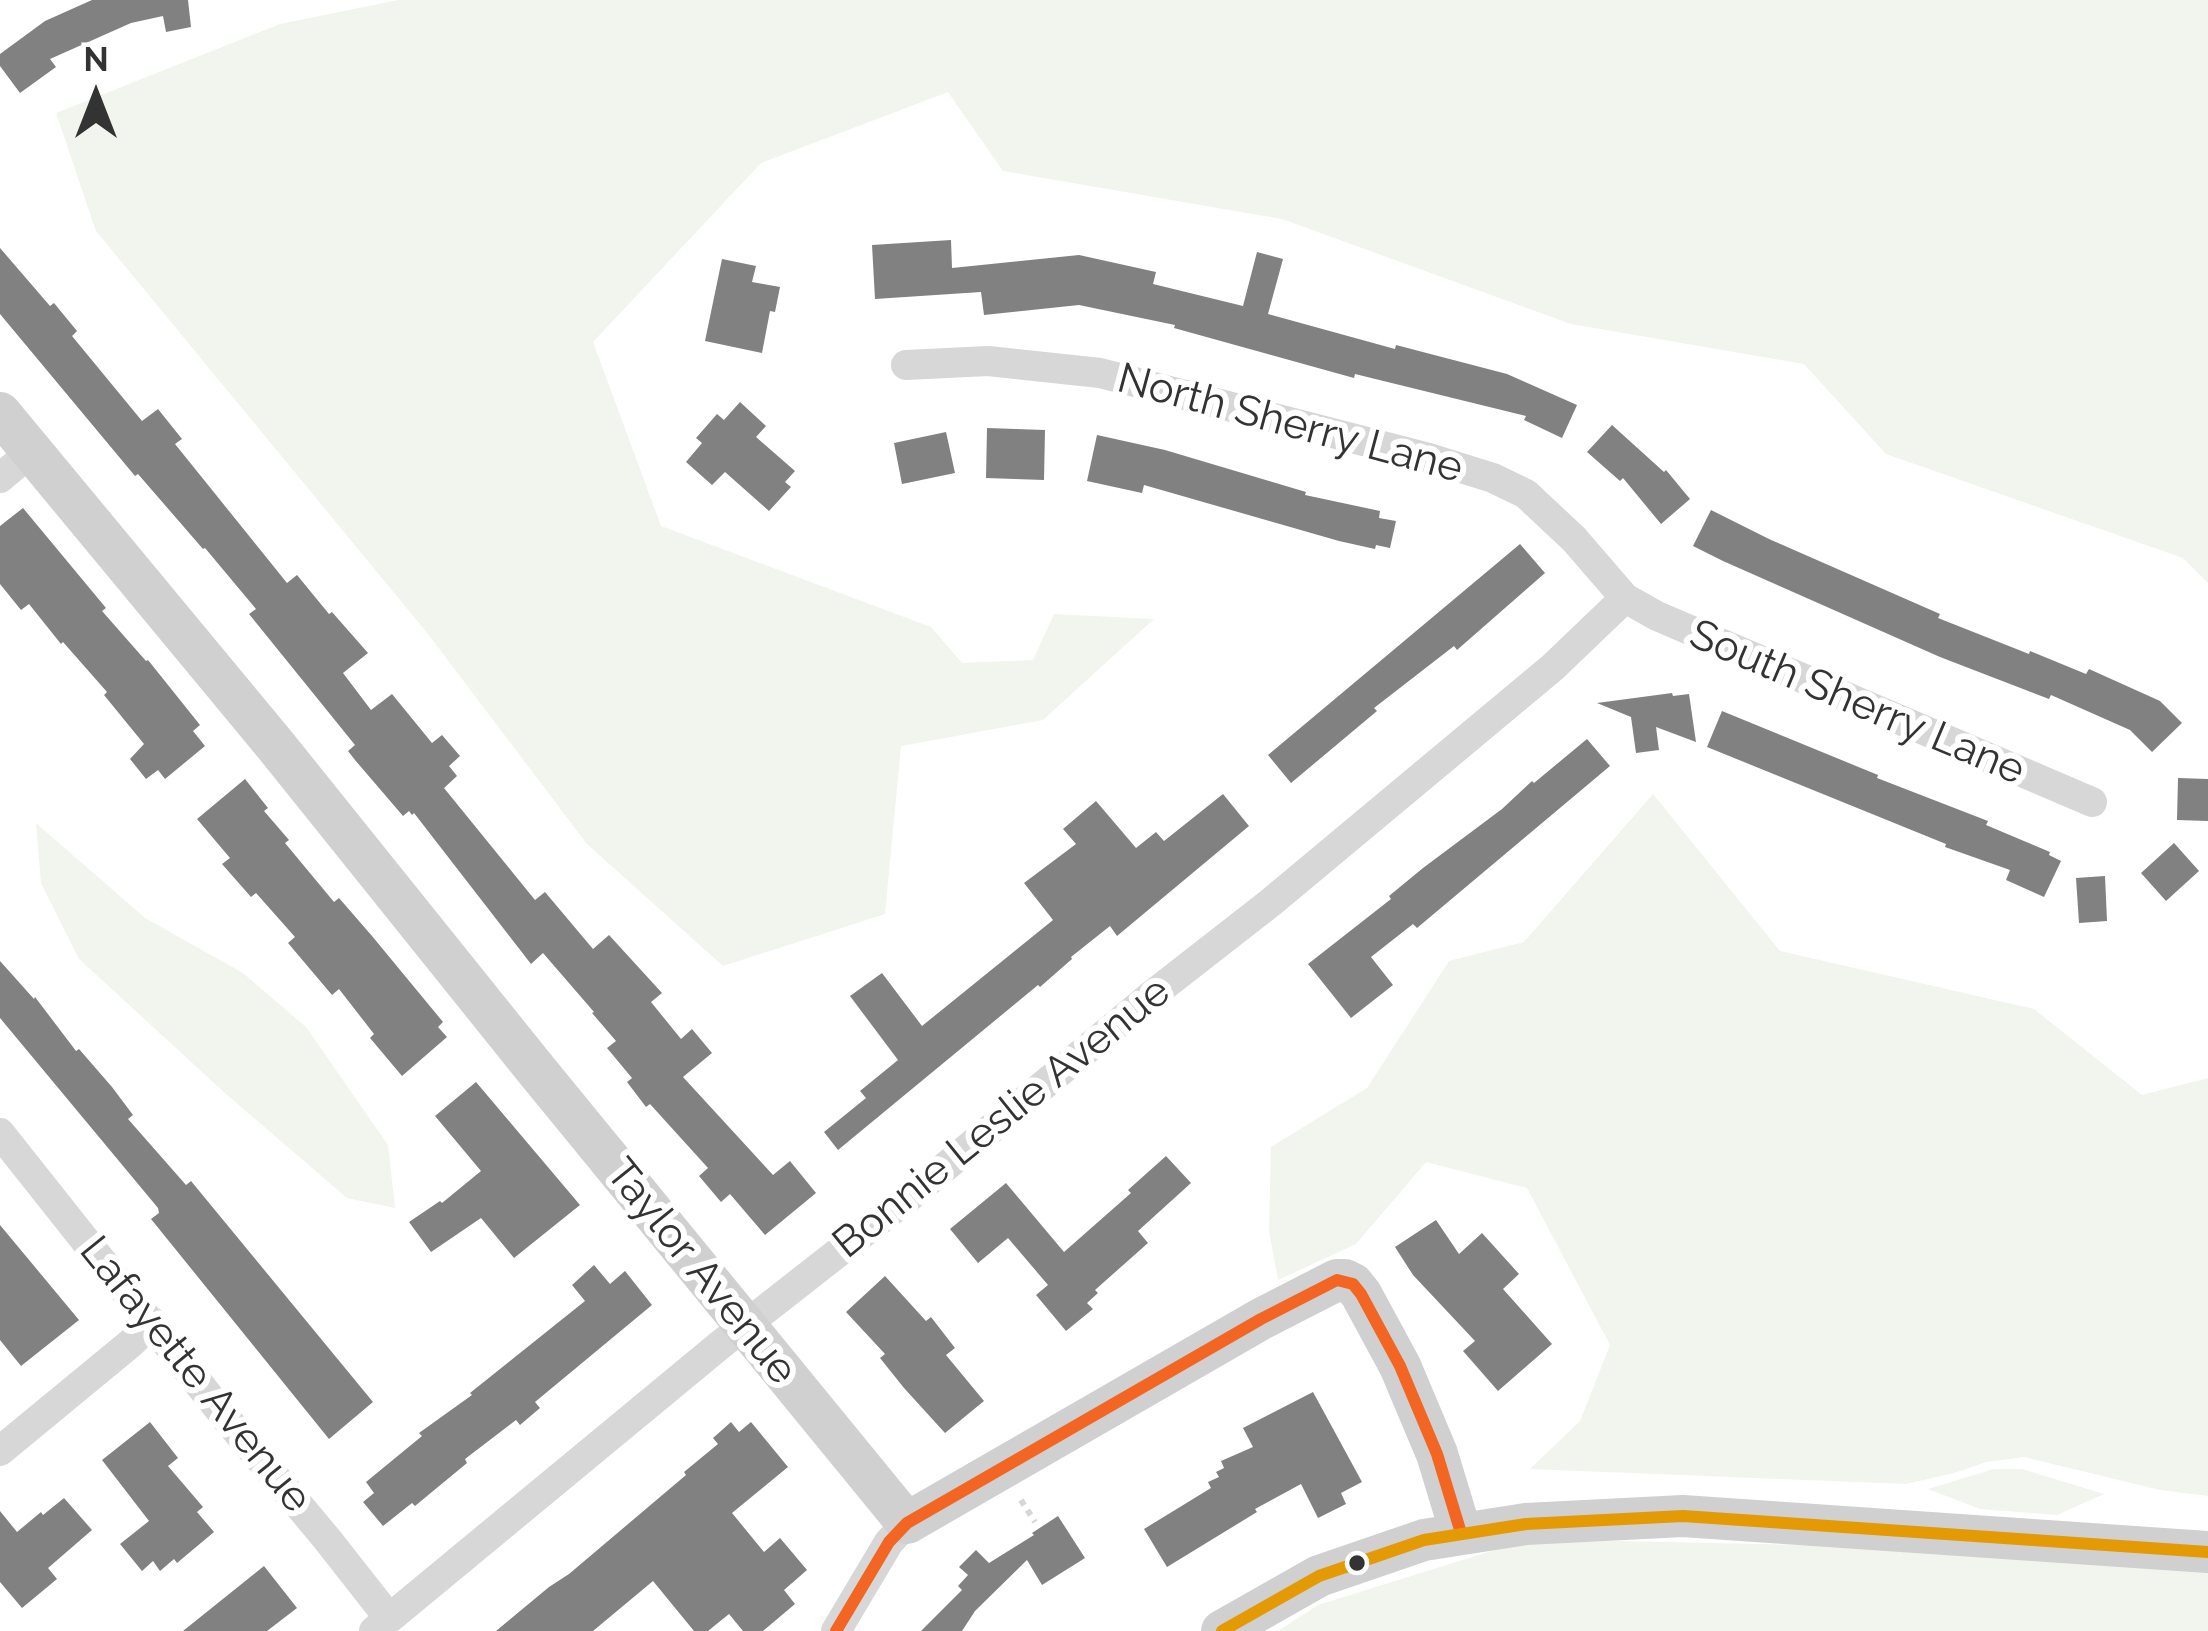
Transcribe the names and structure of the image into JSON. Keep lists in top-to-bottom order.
{
  "streets": {
    "street": [
      "North Sherry Lane",
      "South Sherry Lane",
      "Bonnie Leslie Avenue",
      "Taylor Avenue",
      "Lafayette Avenue"
    ]
  },
  "crossings": [
    ["North Sherry Lane", "South Sherry Lane"],
    ["North Sherry Lane", "Bonnie Leslie Avenue"],
    ["South Sherry Lane", "Bonnie Leslie Avenue"],
    ["Bonnie Leslie Avenue", "Taylor Avenue"],
    ["Bonnie Leslie Avenue", "Lafayette Avenue"]
  ],
  "north": "top"
}
